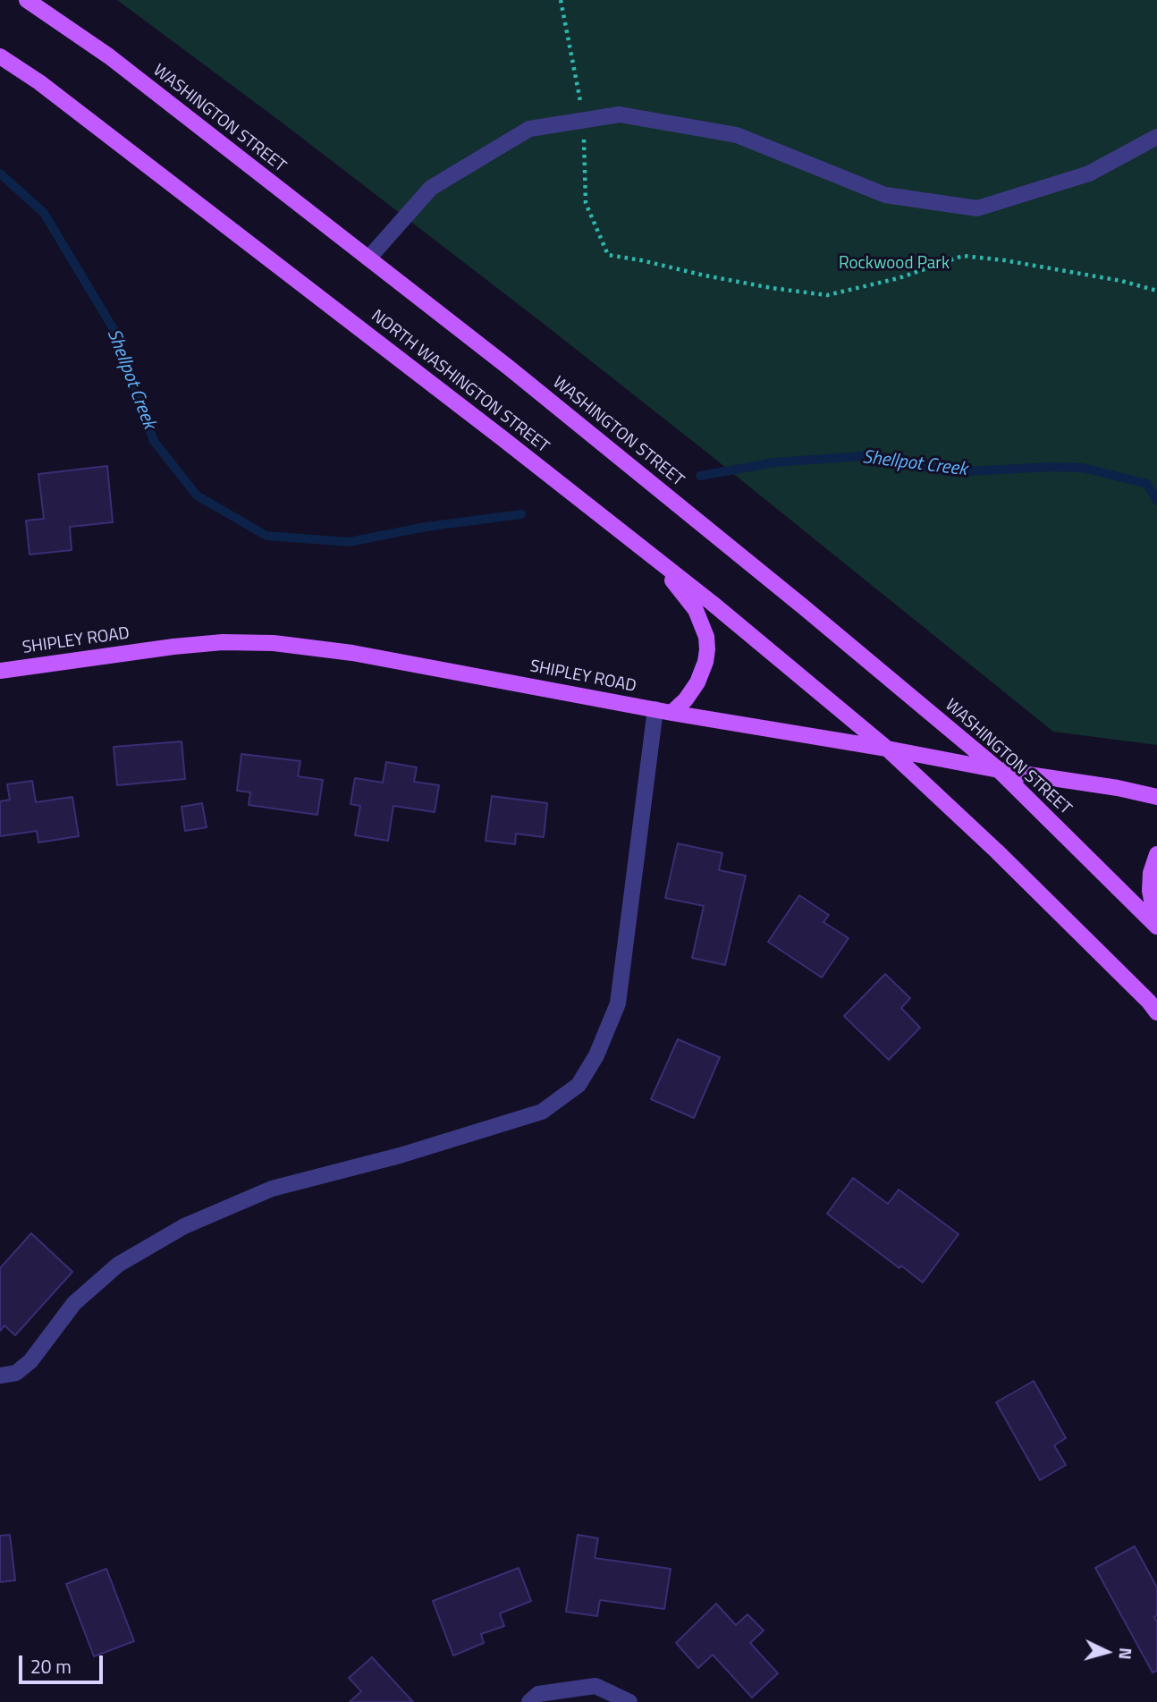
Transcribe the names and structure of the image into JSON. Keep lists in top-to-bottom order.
{
  "streets": {
    "main road": ["WASHINGTON STREET", "NORTH WASHINGTON STREET", "SHIPLEY ROAD"]
  },
  "crossings": [
    ["WASHINGTON STREET", "SHIPLEY ROAD"],
    ["NORTH WASHINGTON STREET", "SHIPLEY ROAD"]
  ],
  "water": ["Shellpot Creek"],
  "parks": ["Rockwood Park"],
  "scale_bar": "20 m",
  "north": "right"
}
